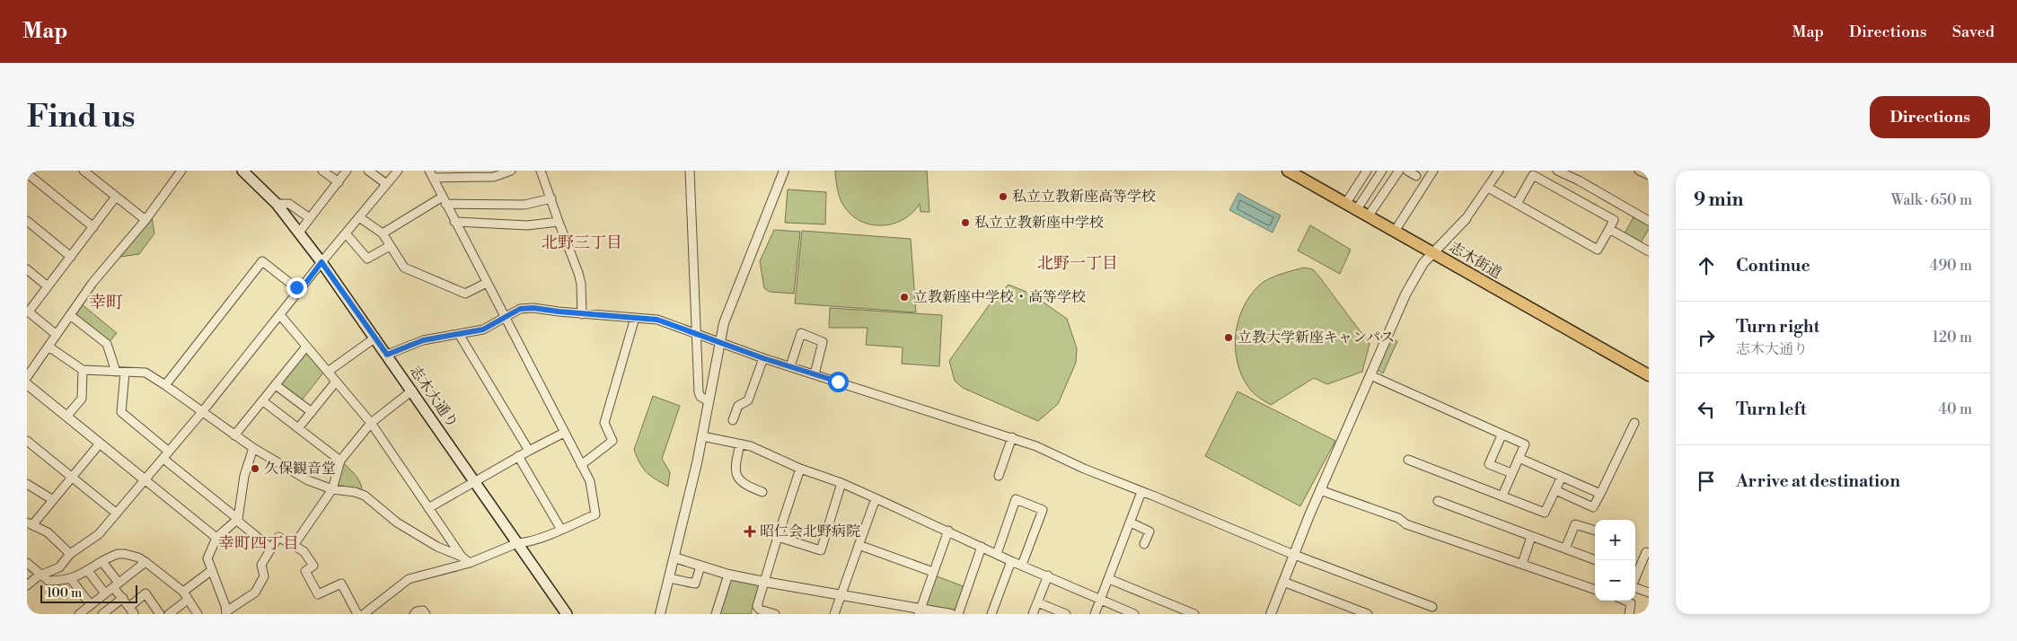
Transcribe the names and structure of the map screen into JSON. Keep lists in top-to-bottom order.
{
  "streets": {
    "main road": ["志木街道", "志木大通り"]
  },
  "districts": [
    "北野三丁目",
    "北野一丁目",
    "幸町",
    "幸町四丁目"
  ],
  "places": {
    "other": [
      "私立立教新座高等学校",
      "私立立教新座中学校",
      "立教新座中学校・高等学校",
      "立教大学新座キャンパス",
      "久保観音堂"
    ],
    "health": ["昭仁会北野病院"]
  },
  "scale_bar": "100 m",
  "page": {
    "header": "Map",
    "nav": ["Map", "Directions", "Saved"],
    "buttons": "Directions",
    "title": "Find us",
    "heading": ["9 min", "Walk · 650 m"],
    "list": [
      ["Continue", "490 m"],
      ["Turn right", "志木大通り", "120 m"],
      ["Turn left", "40 m"],
      "Arrive at destination"
    ],
    "map_buttons": ["+", "−"],
    "scale": "100 m"
  }
}
